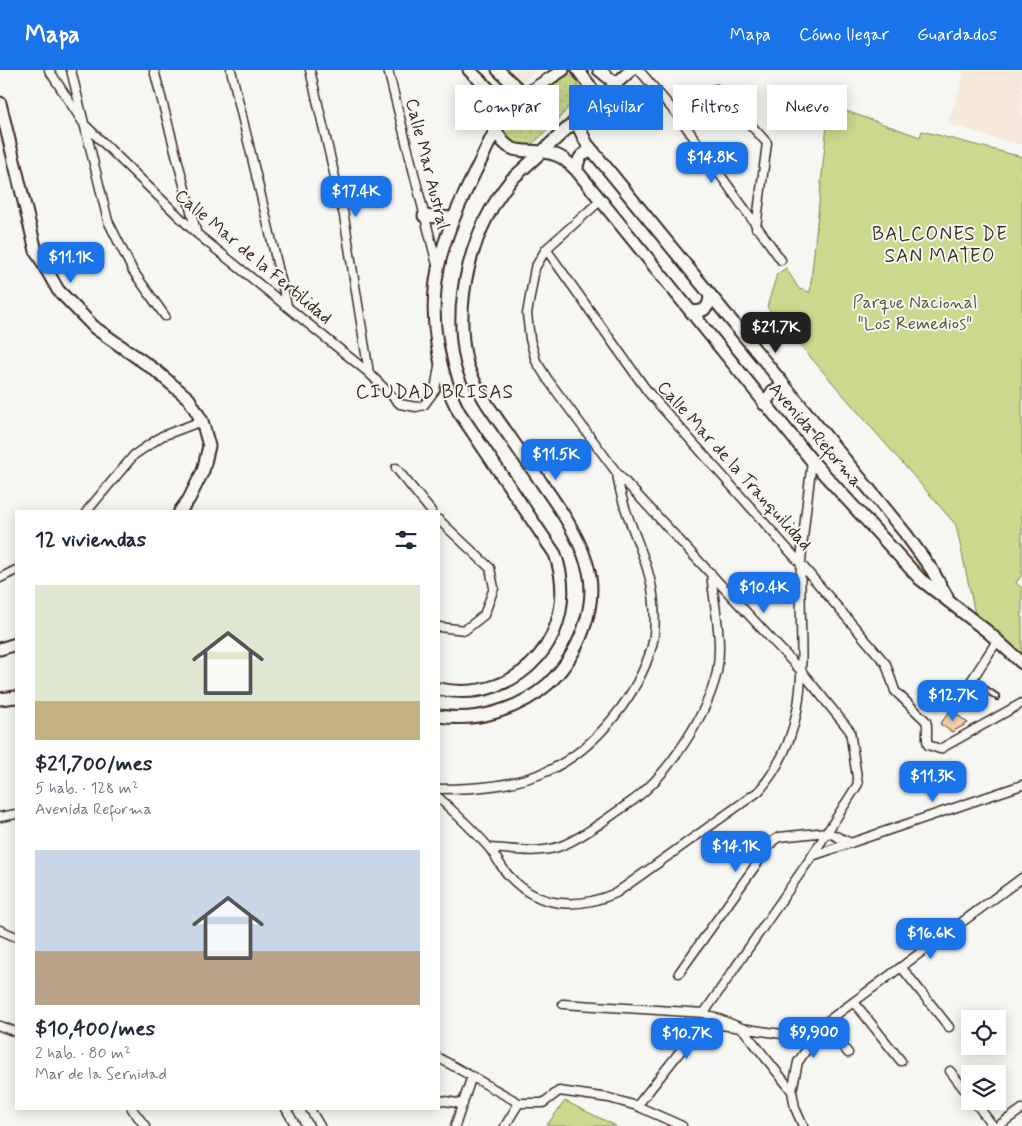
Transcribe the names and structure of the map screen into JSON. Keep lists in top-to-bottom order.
{
  "streets": {
    "main road": ["Avenida Reforma"],
    "street": ["Calle Mar Austral", "Calle Mar de la Fertilidad", "Calle Mar de la Tranquilidad"]
  },
  "districts": ["BALCONES DE SAN MATEO", "CIUDAD BRISAS"],
  "parks": ["Parque Nacional \"Los Remedios\""],
  "page": {
    "header": "Mapa",
    "nav": ["Mapa", "Cómo llegar", "Guardados"],
    "chip": [
      "Comprar",
      "Alquilar",
      "Filtros",
      "Nuevo"
    ],
    "price": [
      "$14.8K",
      "$17.4K",
      "$11.1K",
      "$21.7K",
      "$11.5K",
      "$10.4K",
      "$12.7K",
      "$11.3K",
      "$14.1K",
      "$16.6K",
      "$9,900",
      "$10.7K"
    ],
    "heading": "12 viviendas",
    "list": [
      {
        "name": "$21,700/mes",
        "note": "5 hab. · 128 m² · Avenida Reforma"
      },
      {
        "name": "$10,400/mes",
        "note": "2 hab. · 80 m² · Mar de la Sernidad"
      }
    ]
  }
}
